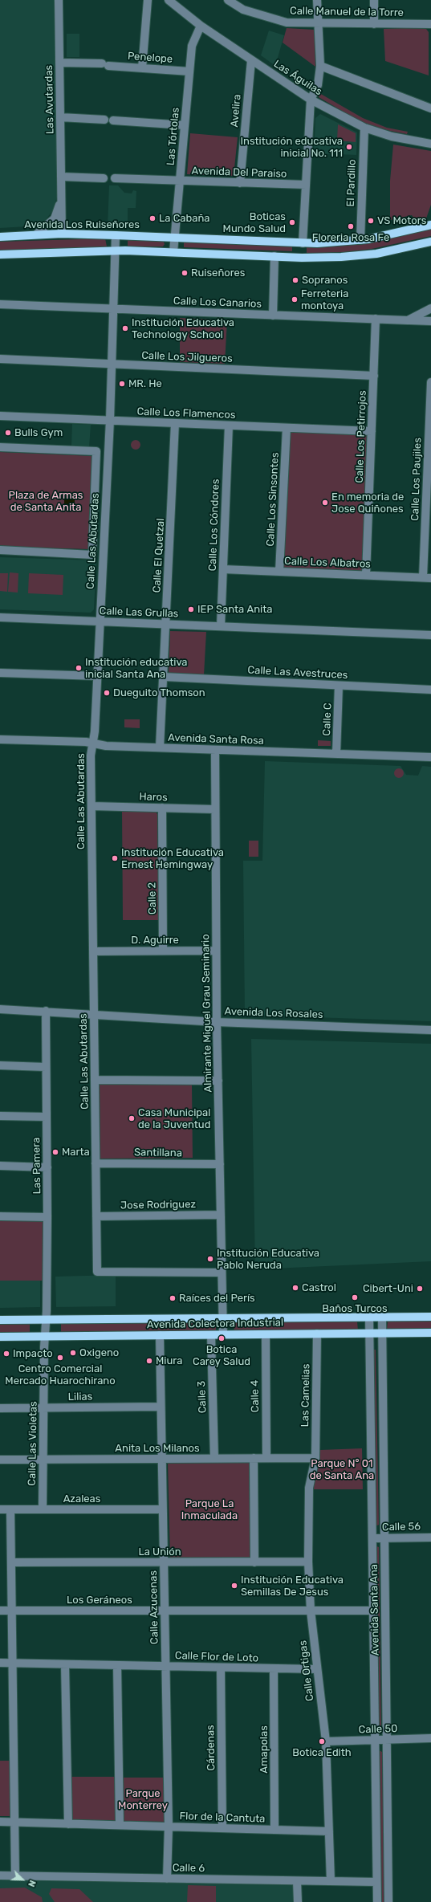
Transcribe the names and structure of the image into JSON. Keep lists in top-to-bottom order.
{
  "streets": {
    "main road": ["Avenida Los Ruiseñores", "Avenida Colectora Industrial"],
    "street": [
      "Calle Manuel de la Torre",
      "Penelope",
      "Las Águilas",
      "Las Avutardas",
      "Avelira",
      "Las Tórtolas",
      "Avenida Del Paraiso",
      "El Pardillo",
      "Calle Los Canarios",
      "Calle Los Jilgueros",
      "Calle Los Flamencos",
      "Calle Los Petirrojos",
      "Calle Los Paujiles",
      "Calle Los Sinsontes",
      "Calle Los Cóndores",
      "Calle Las Abutardas",
      "Calle El Quetzal",
      "Calle Los Albatros",
      "Calle Las Grullas",
      "Calle Las Avestruces",
      "Calle C",
      "Avenida Santa Rosa",
      "Haros",
      "Calle 2",
      "D. Aguirre",
      "Almirante Miguel Grau Seminario",
      "Avenida Los Rosales",
      "Santillana",
      "Las Pamera",
      "Jose Rodriguez",
      "Las Camelias",
      "Calle 4",
      "Lilias",
      "Calle 3",
      "Calle Las Violetas",
      "Anita Los Milanos",
      "Azaleas",
      "Calle 56",
      "La Unión",
      "Los Geráneos",
      "Calle Azucenas",
      "Avenida Santa Ana",
      "Calle Flor de Loto",
      "Calle Ortigas",
      "Calle 50",
      "Cárdenas",
      "Amapolas",
      "Flor de la Cantuta",
      "Calle 6"
    ]
  },
  "crossings": [
    ["Penelope", "Las Avutardas"],
    ["Penelope", "Las Tórtolas"],
    ["Las Águilas", "Avelira"],
    ["Las Águilas", "Las Tórtolas"],
    ["Las Águilas", "El Pardillo"],
    ["Las Avutardas", "Avenida Los Ruiseñores"],
    ["Avelira", "Avenida Del Paraiso"],
    ["Las Tórtolas", "Avenida Del Paraiso"],
    ["Las Tórtolas", "Avenida Los Ruiseñores"],
    ["El Pardillo", "Avenida Los Ruiseñores"],
    ["Avenida Los Ruiseñores", "Calle Las Abutardas"],
    ["Calle Los Canarios", "Calle Los Petirrojos"],
    ["Calle Los Canarios", "Calle Las Abutardas"],
    ["Calle Los Jilgueros", "Calle Los Petirrojos"],
    ["Calle Los Jilgueros", "Calle Las Abutardas"],
    ["Calle Los Flamencos", "Calle Los Petirrojos"],
    ["Calle Los Flamencos", "Calle Los Sinsontes"],
    ["Calle Los Flamencos", "Calle Los Cóndores"],
    ["Calle Los Flamencos", "Calle Las Abutardas"],
    ["Calle Los Flamencos", "Calle El Quetzal"],
    ["Calle Los Petirrojos", "Calle Los Albatros"],
    ["Calle Los Paujiles", "Calle Los Albatros"],
    ["Calle Los Sinsontes", "Calle Los Albatros"],
    ["Calle Los Cóndores", "Calle Los Albatros"],
    ["Calle Los Cóndores", "Calle Las Grullas"],
    ["Calle Las Abutardas", "Calle Las Grullas"],
    ["Calle Las Abutardas", "Avenida Santa Rosa"],
    ["Calle Las Abutardas", "Haros"],
    ["Calle Las Abutardas", "D. Aguirre"],
    ["Calle Las Abutardas", "Almirante Miguel Grau Seminario"],
    ["Calle Las Abutardas", "Avenida Los Rosales"],
    ["Calle Las Abutardas", "Santillana"],
    ["Calle Las Abutardas", "Jose Rodriguez"],
    ["Calle El Quetzal", "Calle Las Grullas"],
    ["Calle El Quetzal", "Calle Las Avestruces"],
    ["Calle El Quetzal", "Avenida Santa Rosa"],
    ["Calle Las Avestruces", "Calle C"],
    ["Calle C", "Avenida Santa Rosa"],
    ["Avenida Santa Rosa", "Almirante Miguel Grau Seminario"],
    ["Haros", "Calle 2"],
    ["Haros", "Almirante Miguel Grau Seminario"],
    ["Calle 2", "D. Aguirre"],
    ["D. Aguirre", "Almirante Miguel Grau Seminario"],
    ["Almirante Miguel Grau Seminario", "Avenida Los Rosales"],
    ["Almirante Miguel Grau Seminario", "Santillana"],
    ["Almirante Miguel Grau Seminario", "Jose Rodriguez"],
    ["Almirante Miguel Grau Seminario", "Avenida Colectora Industrial"],
    ["Avenida Los Rosales", "Las Pamera"],
    ["Las Pamera", "Avenida Colectora Industrial"],
    ["Las Pamera", "Calle Las Violetas"],
    ["Avenida Colectora Industrial", "Las Camelias"],
    ["Avenida Colectora Industrial", "Calle 4"],
    ["Avenida Colectora Industrial", "Calle 3"],
    ["Avenida Colectora Industrial", "Calle Las Violetas"],
    ["Avenida Colectora Industrial", "Calle Azucenas"],
    ["Avenida Colectora Industrial", "Avenida Santa Ana"],
    ["Las Camelias", "Anita Los Milanos"],
    ["Las Camelias", "Calle Ortigas"],
    ["Calle 4", "Anita Los Milanos"],
    ["Lilias", "Calle Las Violetas"],
    ["Lilias", "Calle Azucenas"],
    ["Calle 3", "Anita Los Milanos"],
    ["Calle Las Violetas", "Anita Los Milanos"],
    ["Calle Las Violetas", "Azaleas"],
    ["Anita Los Milanos", "Calle Azucenas"],
    ["Anita Los Milanos", "Calle Ortigas"],
    ["Azaleas", "Calle Azucenas"],
    ["Calle 56", "Avenida Santa Ana"],
    ["La Unión", "Calle Azucenas"],
    ["La Unión", "Calle Ortigas"],
    ["Los Geráneos", "Calle Azucenas"],
    ["Los Geráneos", "Avenida Santa Ana"],
    ["Los Geráneos", "Calle Ortigas"],
    ["Calle Azucenas", "Calle Flor de Loto"],
    ["Calle Azucenas", "Flor de la Cantuta"],
    ["Calle Azucenas", "Calle 6"],
    ["Avenida Santa Ana", "Calle 50"],
    ["Avenida Santa Ana", "Calle 6"],
    ["Calle Flor de Loto", "Calle Ortigas"],
    ["Calle Flor de Loto", "Cárdenas"],
    ["Calle Flor de Loto", "Amapolas"],
    ["Calle Ortigas", "Calle 50"],
    ["Calle Ortigas", "Flor de la Cantuta"],
    ["Calle Ortigas", "Calle 6"],
    ["Cárdenas", "Flor de la Cantuta"],
    ["Amapolas", "Flor de la Cantuta"]
  ],
  "parks": [
    "Plaza de Armas de Santa Anita",
    "Parque N° 01 de Santa Ana",
    "Parque La Inmaculada",
    "Parque Monterrey"
  ],
  "places": [
    "Institución educativa inicial No. 111",
    "La Cabaña",
    "VS Motors",
    "Boticas Mundo Salud",
    "Floreria Rosa Fe",
    "Ruiseñores",
    "Sopranos",
    "Ferreteria montoya",
    "Institución Educativa Technology School",
    "MR. He",
    "Bulls Gym",
    "En memoria de Jose Quiñones",
    "IEP Santa Anita",
    "Institución educativa inicial Santa Ana",
    "Dueguito Thomson",
    "Institución Educativa Ernest Hemingway",
    "Casa Municipal de la Juventud",
    "Marta",
    "Institución Educativa Pablo Neruda",
    "Castrol",
    "Cibert-Uni",
    "Baños Turcos",
    "Raíces del Perís",
    "Botica Carey Salud",
    "Oxigeno",
    "Impacto",
    "Centro Comercial Mercado Huarochirano",
    "Miura",
    "Institución Educativa Semillas De Jesus",
    "Botica Edith"
  ],
  "north": "bottom right"
}
